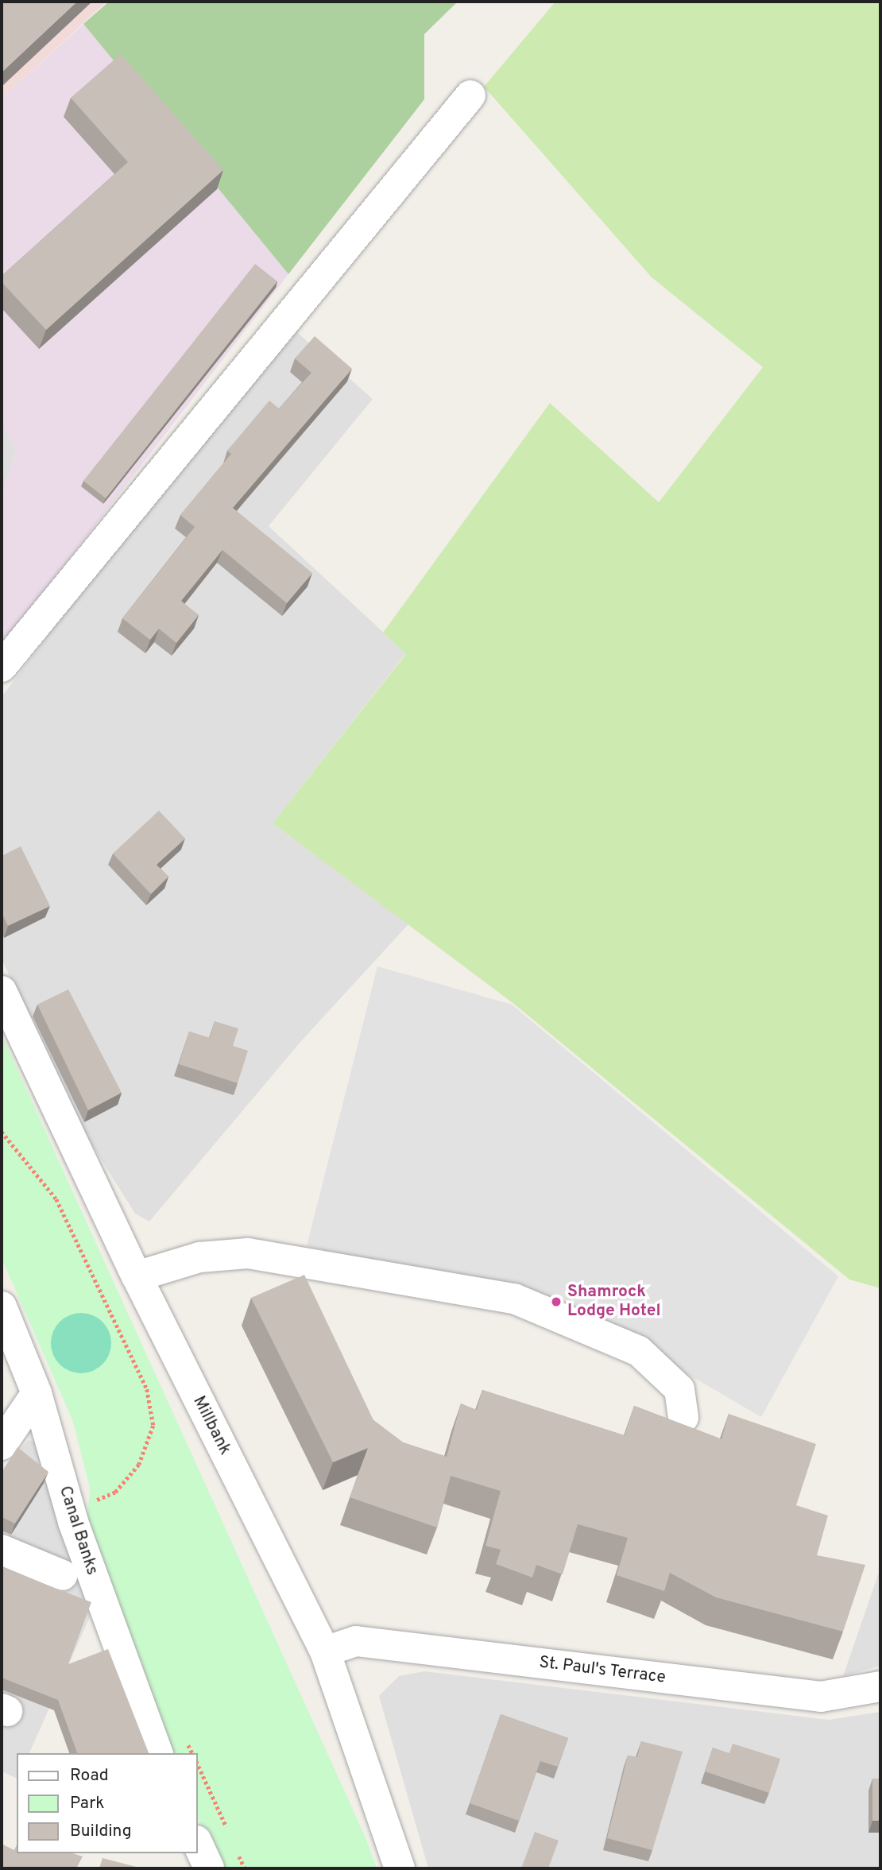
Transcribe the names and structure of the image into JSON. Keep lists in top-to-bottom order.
{
  "streets": {
    "street": ["Millbank", "Canal Banks", "St. Paul's Terrace"]
  },
  "crossings": [
    ["Millbank", "St. Paul's Terrace"]
  ],
  "places": ["Shamrock Lodge Hotel"],
  "legend": ["Road", "Park", "Building"]
}
